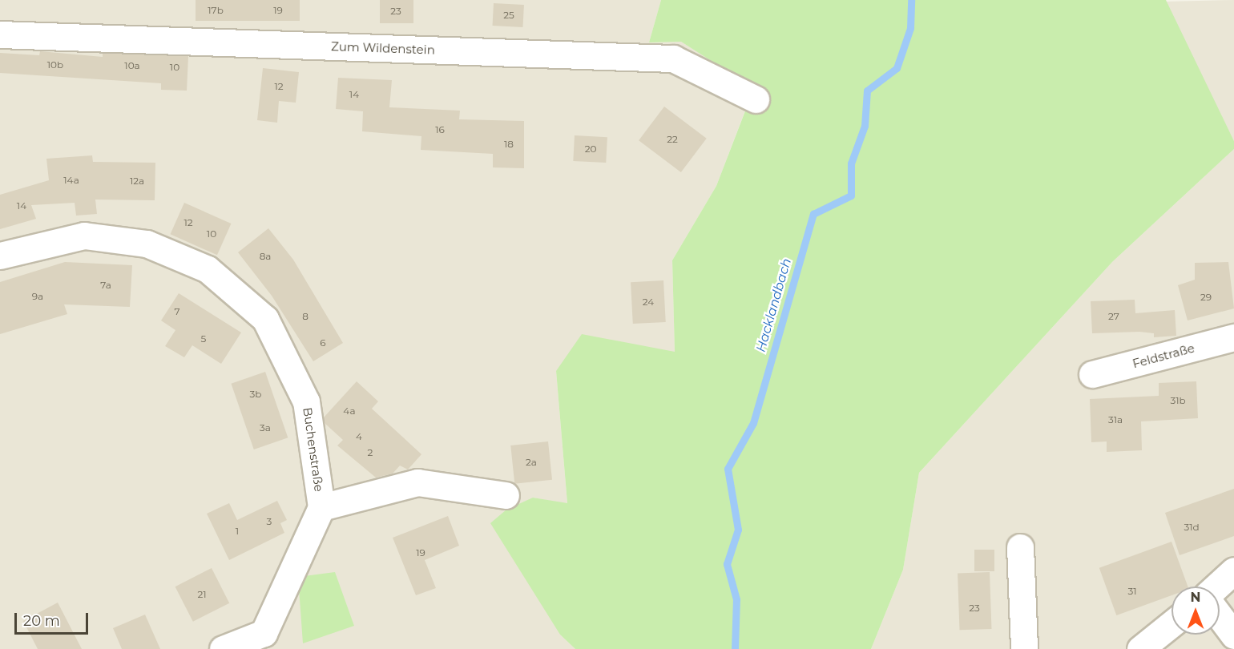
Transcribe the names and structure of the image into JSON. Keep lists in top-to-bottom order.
{
  "streets": {
    "street": ["Zum Wildenstein", "Feldstraße", "Buchenstraße"]
  },
  "water": ["Hacklandbach"],
  "house_numbers": [
    "17b",
    "19",
    "23",
    "25",
    "10b",
    "10a",
    "10",
    "12",
    "14",
    "16",
    "22",
    "18",
    "20",
    "14a",
    "12a",
    "14",
    "12",
    "10",
    "8a",
    "7a",
    "9a",
    "29",
    "24",
    "7",
    "8",
    "27",
    "5",
    "6",
    "3b",
    "31b",
    "4a",
    "31a",
    "3a",
    "4",
    "2",
    "2a",
    "3",
    "31d",
    "1",
    "19",
    "31",
    "21",
    "23"
  ],
  "scale_bar": "20 m",
  "north": "top"
}
